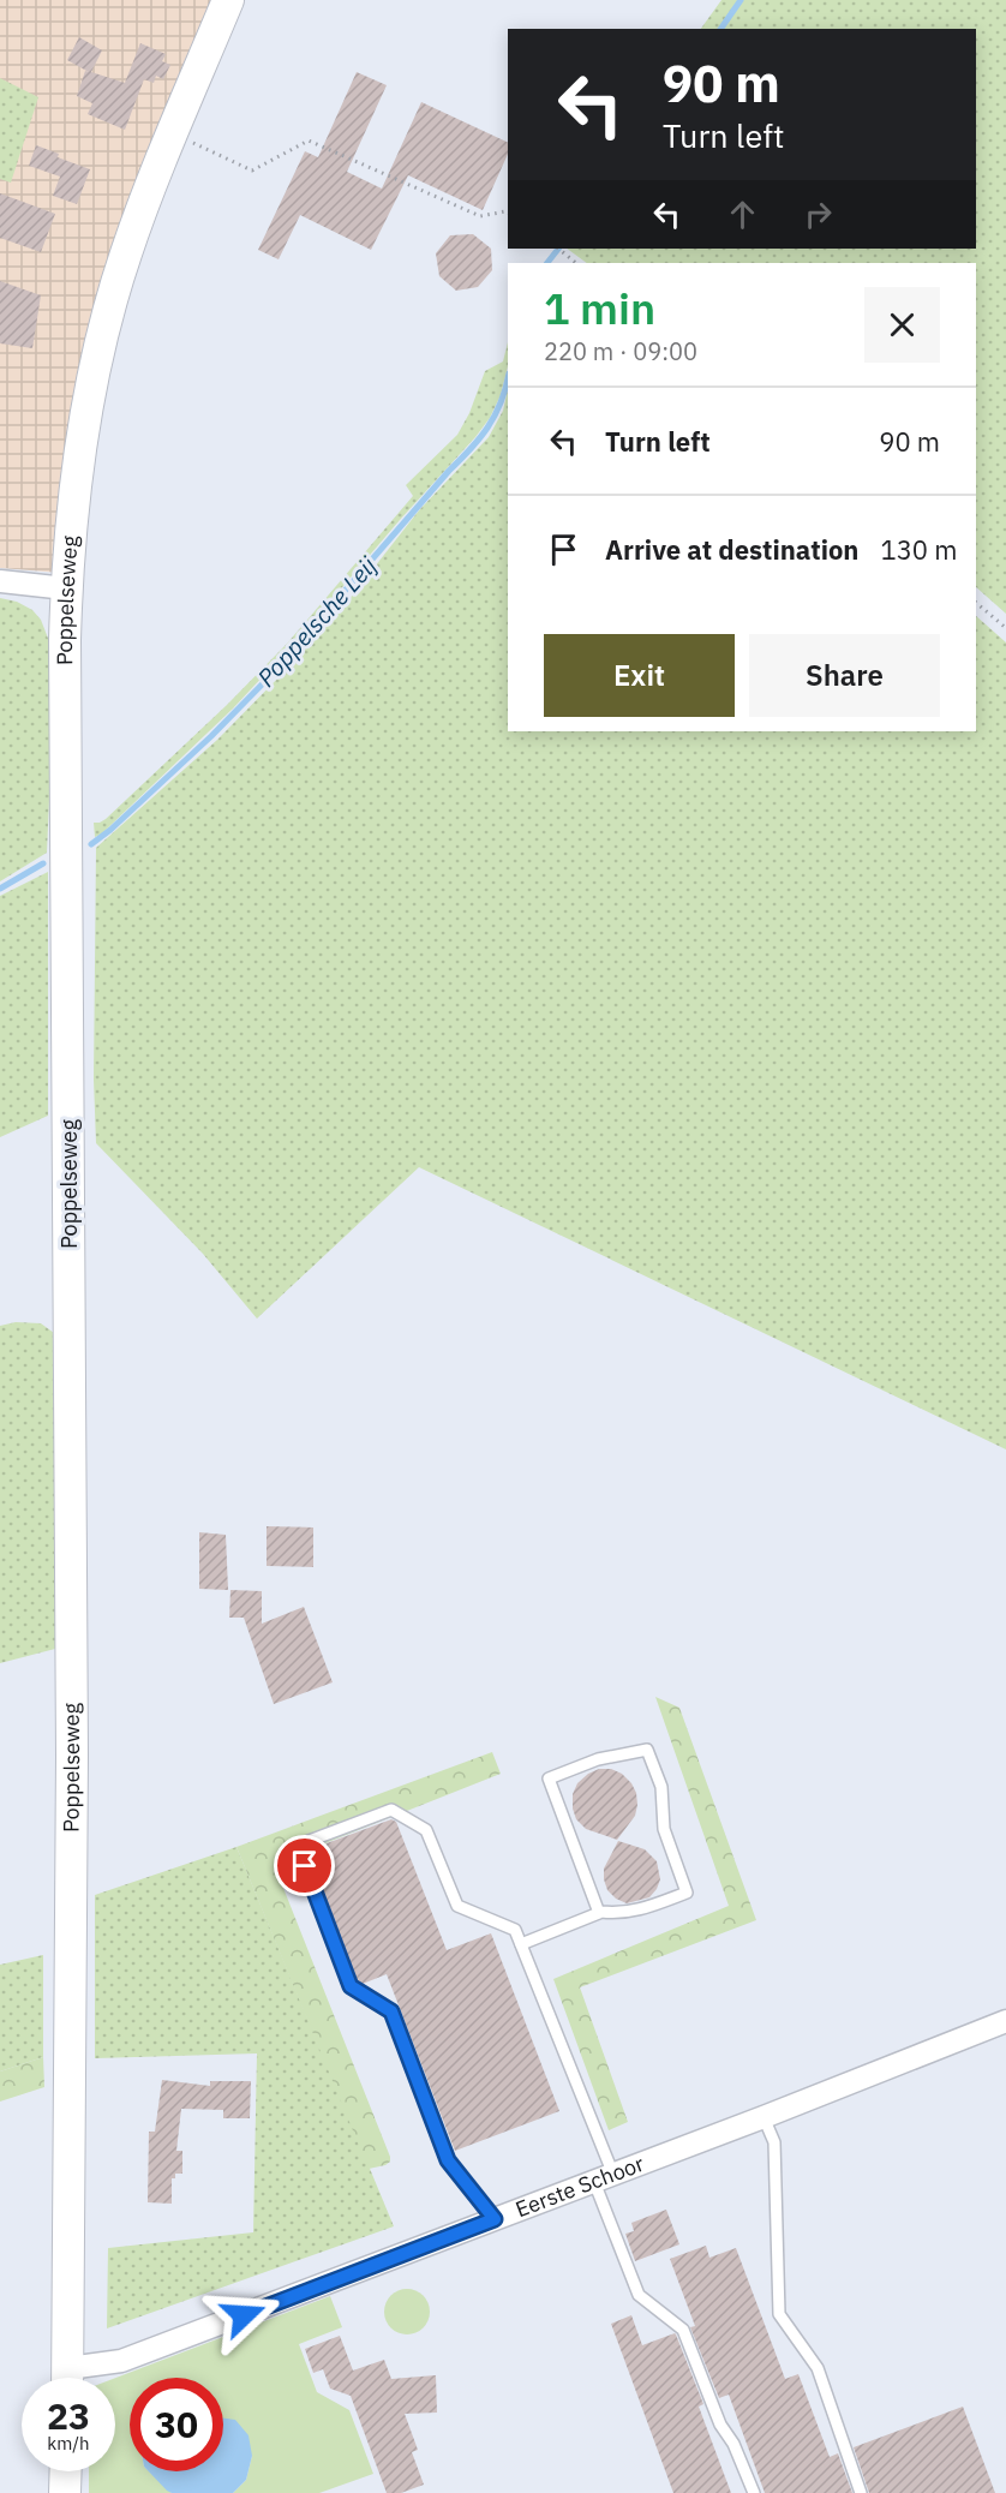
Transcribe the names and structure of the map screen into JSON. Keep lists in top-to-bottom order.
{
  "streets": {
    "street": ["Poppelseweg", "Eerste Schoor"]
  },
  "water": ["Poppelsche Leij"],
  "page": {
    "turn": ["90 m", "Turn left"],
    "heading": ["1 min", "220 m · 09:00"],
    "list": [
      {
        "name": "Turn left",
        "value": "90 m"
      },
      {
        "name": "Arrive at destination",
        "value": "130 m"
      }
    ],
    "buttons": ["Exit", "Share"],
    "speed": "23 km/h",
    "limit": "30"
  }
}
